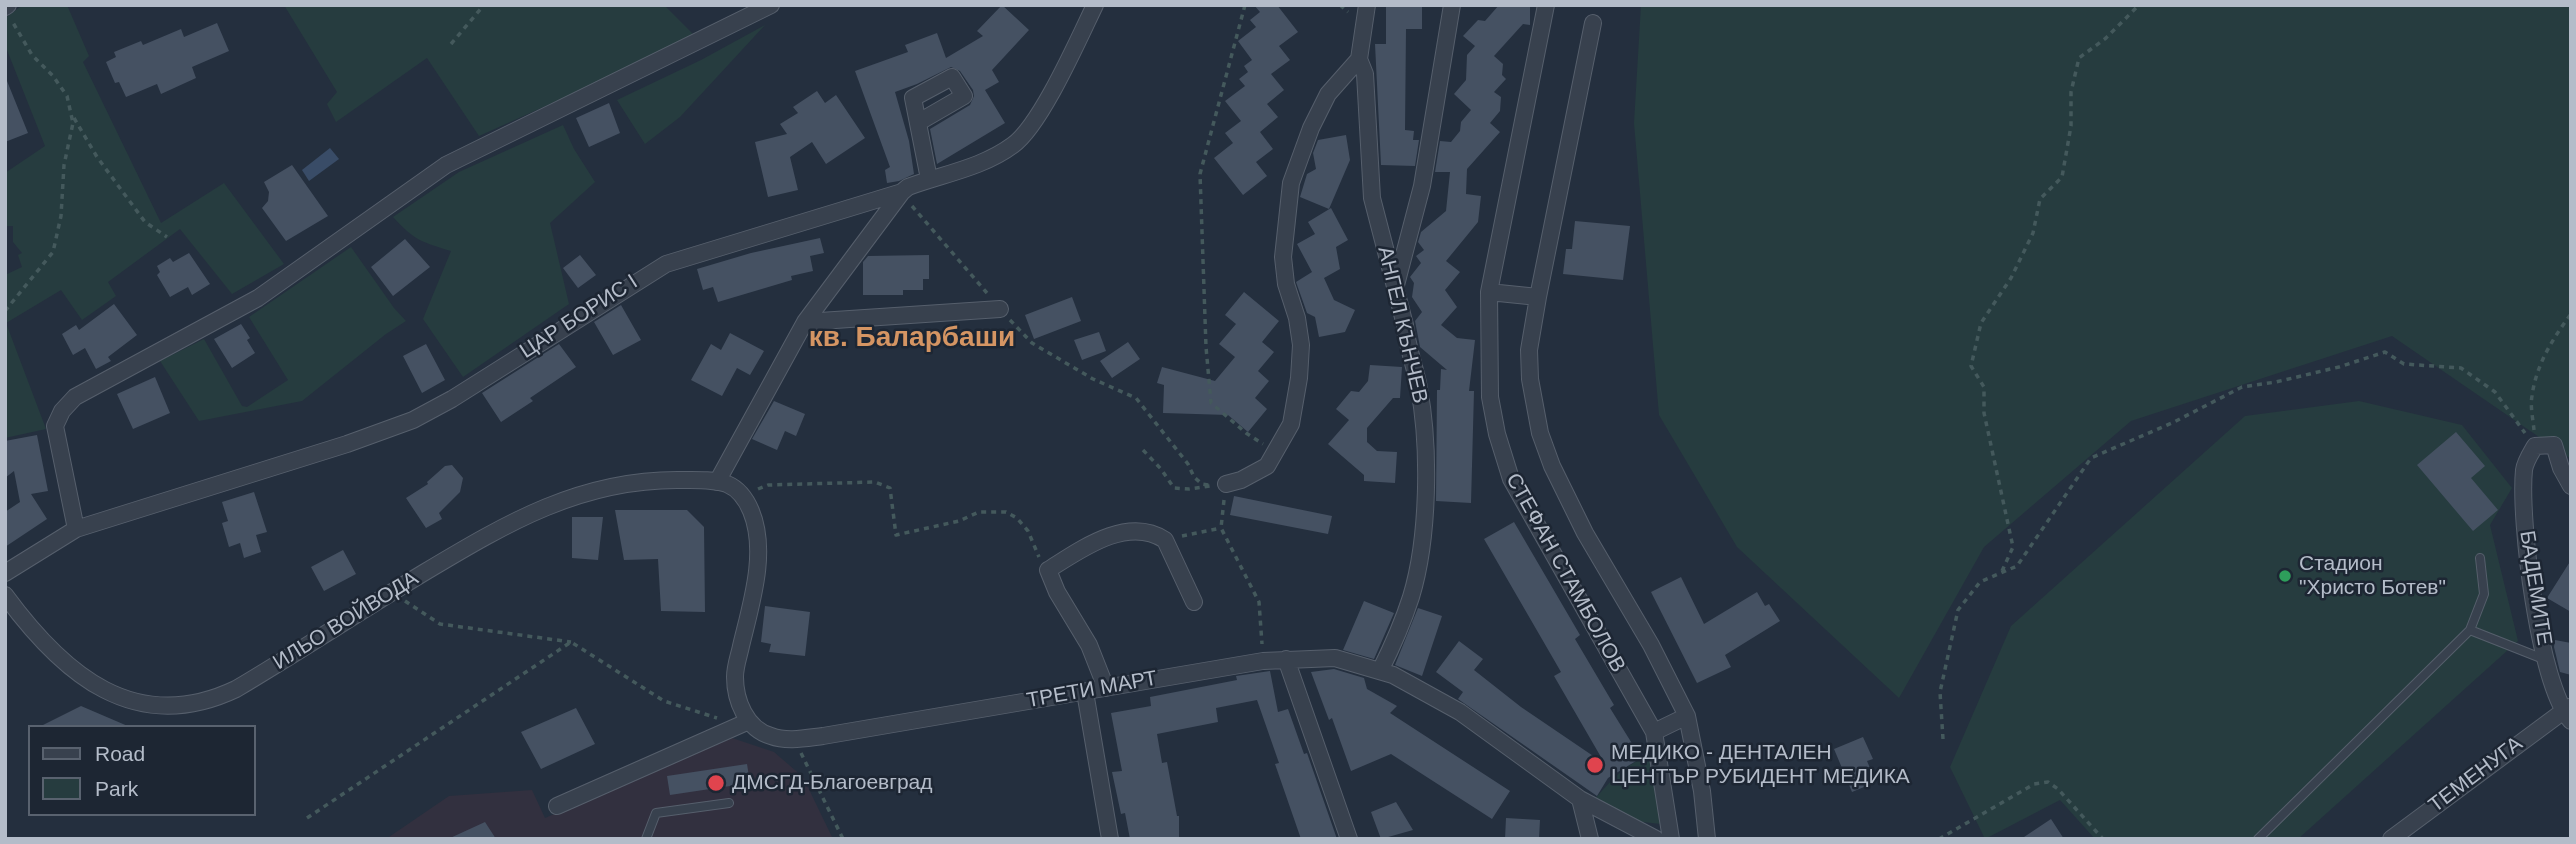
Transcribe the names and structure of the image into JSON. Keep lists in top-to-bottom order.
{
  "streets": {
    "street": [
      "ЦАР БОРИС I",
      "АНГЕЛ КЪНЧЕВ",
      "СТЕФАН СТАМБОЛОВ",
      "БАДЕМИТЕ",
      "ИЛЬО ВОЙВОДА",
      "ТРЕТИ МАРТ",
      "ТЕМЕНУГА"
    ]
  },
  "crossings": [
    ["АНГЕЛ КЪНЧЕВ", "ТРЕТИ МАРТ"],
    ["БАДЕМИТЕ", "ТЕМЕНУГА"]
  ],
  "districts": ["кв. Баларбаши"],
  "places": ["Стадион \"Христо Ботев\"", "МЕДИКО - ДЕНТАЛЕН ЦЕНТЪР РУБИДЕНТ МЕДИКА", "ДМСГД-Благоевград"],
  "legend": ["Road", "Park"]
}
